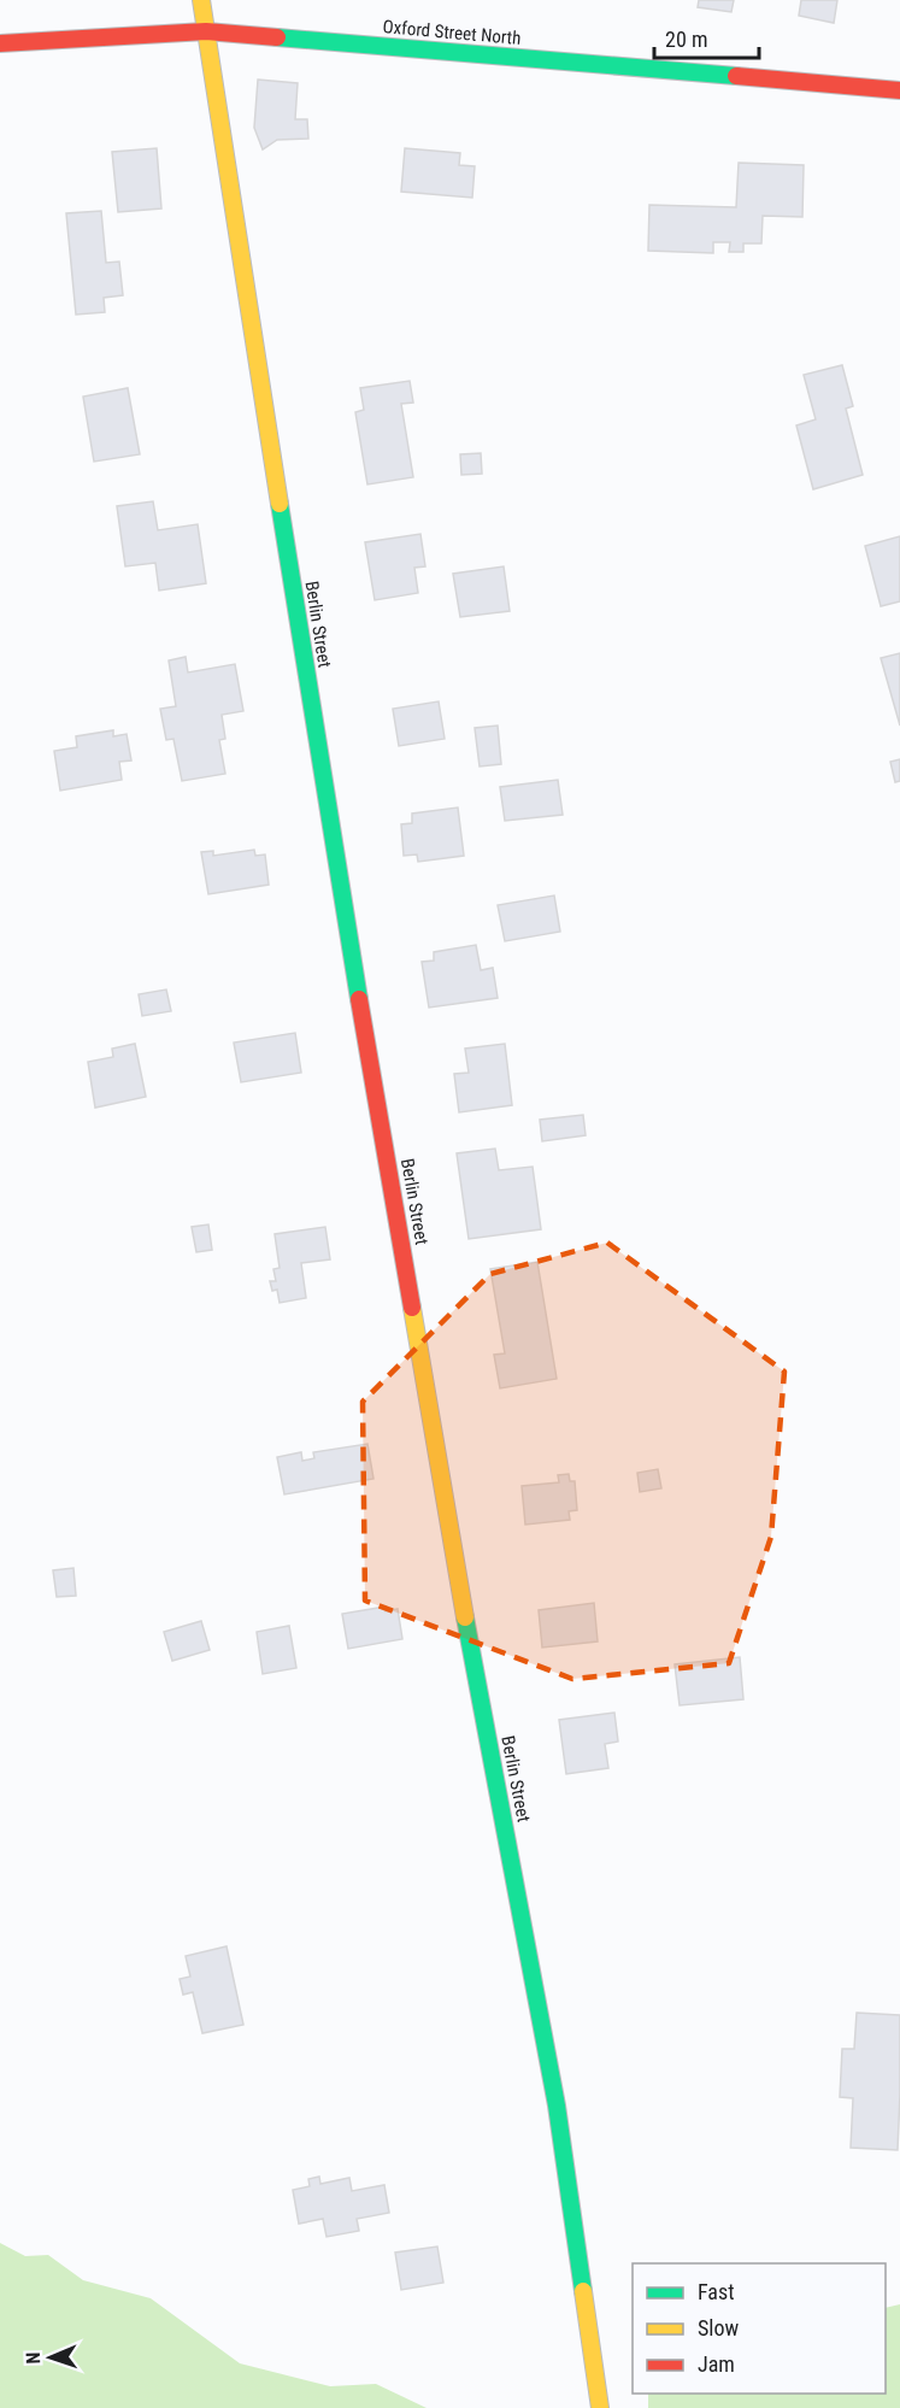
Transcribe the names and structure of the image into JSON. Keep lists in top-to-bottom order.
{
  "streets": {
    "street": ["Oxford Street North", "Berlin Street"]
  },
  "crossings": [
    ["Oxford Street North", "Berlin Street"]
  ],
  "legend": ["Fast", "Slow", "Jam"],
  "scale_bar": "20 m",
  "north": "left"
}
